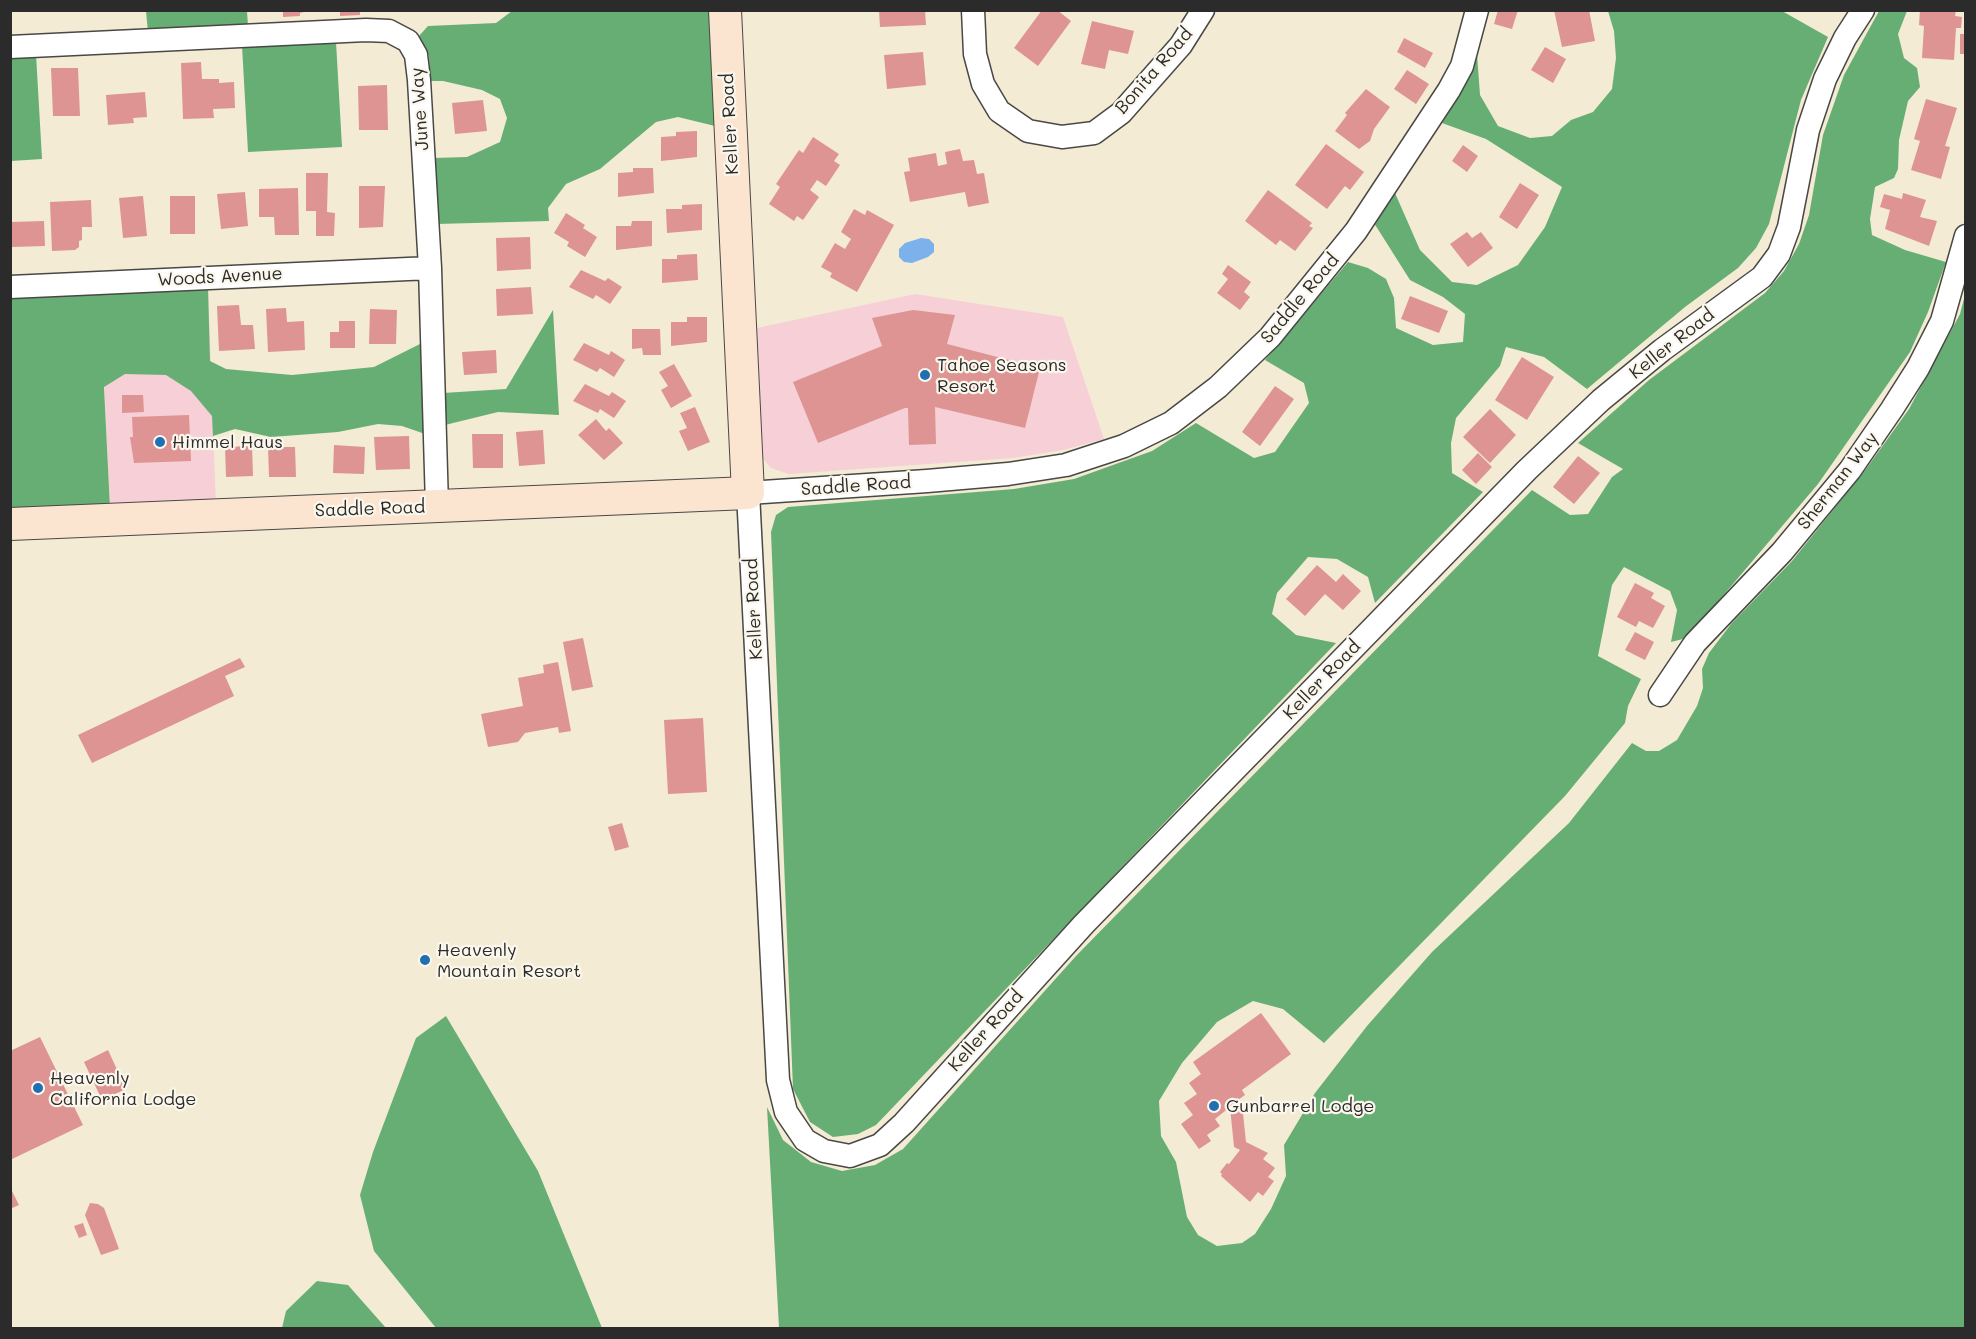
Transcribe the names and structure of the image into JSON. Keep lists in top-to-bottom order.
{
  "streets": {
    "street": [
      "Bonita Road",
      "June Way",
      "Keller Road",
      "Woods Avenue",
      "Saddle Road",
      "Sherman Way"
    ]
  },
  "crossings": [
    ["June Way", "Woods Avenue"],
    ["June Way", "Saddle Road"],
    ["Keller Road", "Saddle Road"]
  ],
  "places": [
    "Tahoe Seasons Resort",
    "Himmel Haus",
    "Heavenly Mountain Resort",
    "Heavenly California Lodge",
    "Gunbarrel Lodge"
  ]
}
